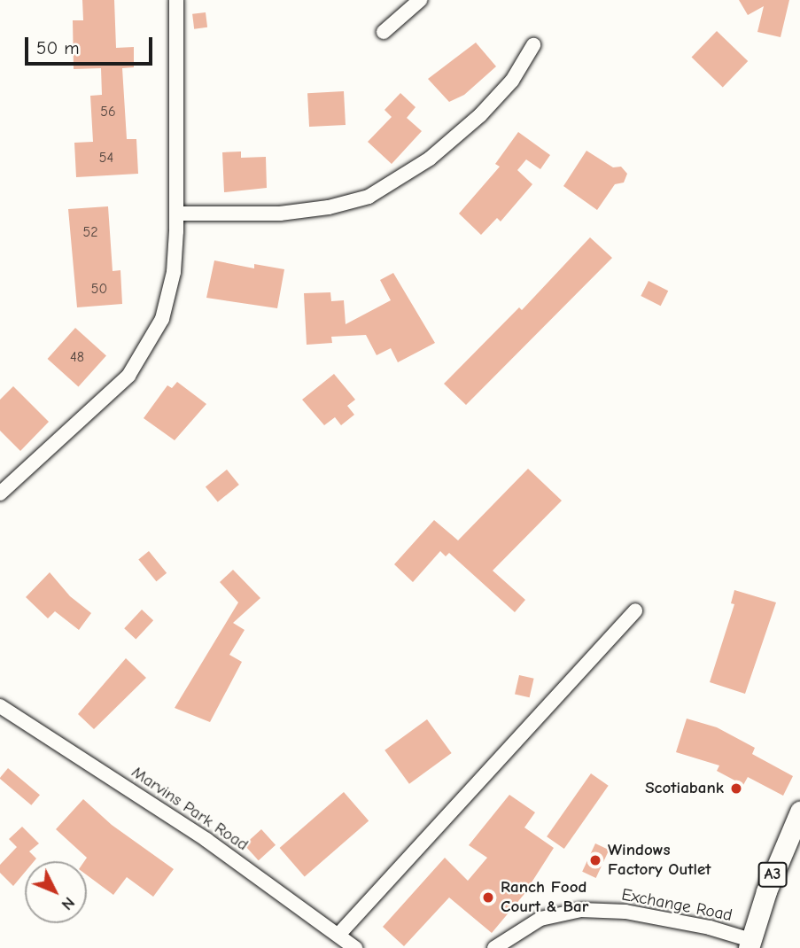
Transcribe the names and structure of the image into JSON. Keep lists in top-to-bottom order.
{
  "streets": {
    "main road": ["A3"],
    "street": ["Marvins Park Road", "Exchange Road"]
  },
  "crossings": [
    ["A3", "Exchange Road"]
  ],
  "places": ["Scotiabank", "Windows Factory Outlet", "Ranch Food Court & Bar"],
  "house_numbers": [
    "56",
    "54",
    "52",
    "50",
    "48"
  ],
  "scale_bar": "50 m",
  "north": "bottom right"
}
